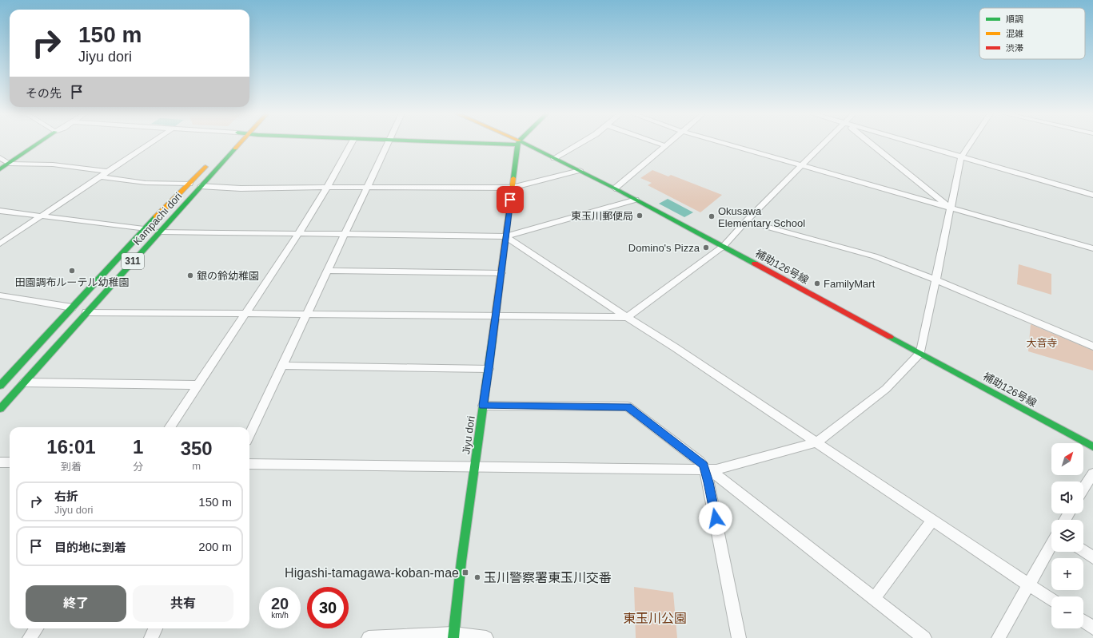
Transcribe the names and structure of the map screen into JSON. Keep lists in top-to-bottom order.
{
  "streets": {
    "street": [
      "Kampachi dori",
      "311",
      "補助126号線",
      "Jiyu dori"
    ]
  },
  "parks": ["大音寺", "東玉川公園"],
  "places": {
    "other": [
      "東玉川郵便局",
      "Okusawa Elementary School",
      "Domino's Pizza",
      "田園調布ルーテル幼稚園",
      "銀の鈴幼稚園",
      "FamilyMart",
      "玉川警察署東玉川交番"
    ],
    "transit": ["Higashi-tamagawa-koban-mae"]
  },
  "legend": ["順調", "混雑", "渋滞"],
  "north": "top right",
  "page": {
    "turn": ["150 m", "Jiyu dori"],
    "then": "その先",
    "eta": [
      "16:01",
      "到着",
      "1",
      "分",
      "350",
      "m"
    ],
    "map_buttons": ["+", "−"],
    "list": [
      {
        "name": "右折",
        "note": "Jiyu dori",
        "value": "150 m"
      },
      {
        "name": "目的地に到着",
        "value": "200 m"
      }
    ],
    "buttons": ["終了", "共有"],
    "speed": "20 km/h",
    "limit": "30"
  }
}
